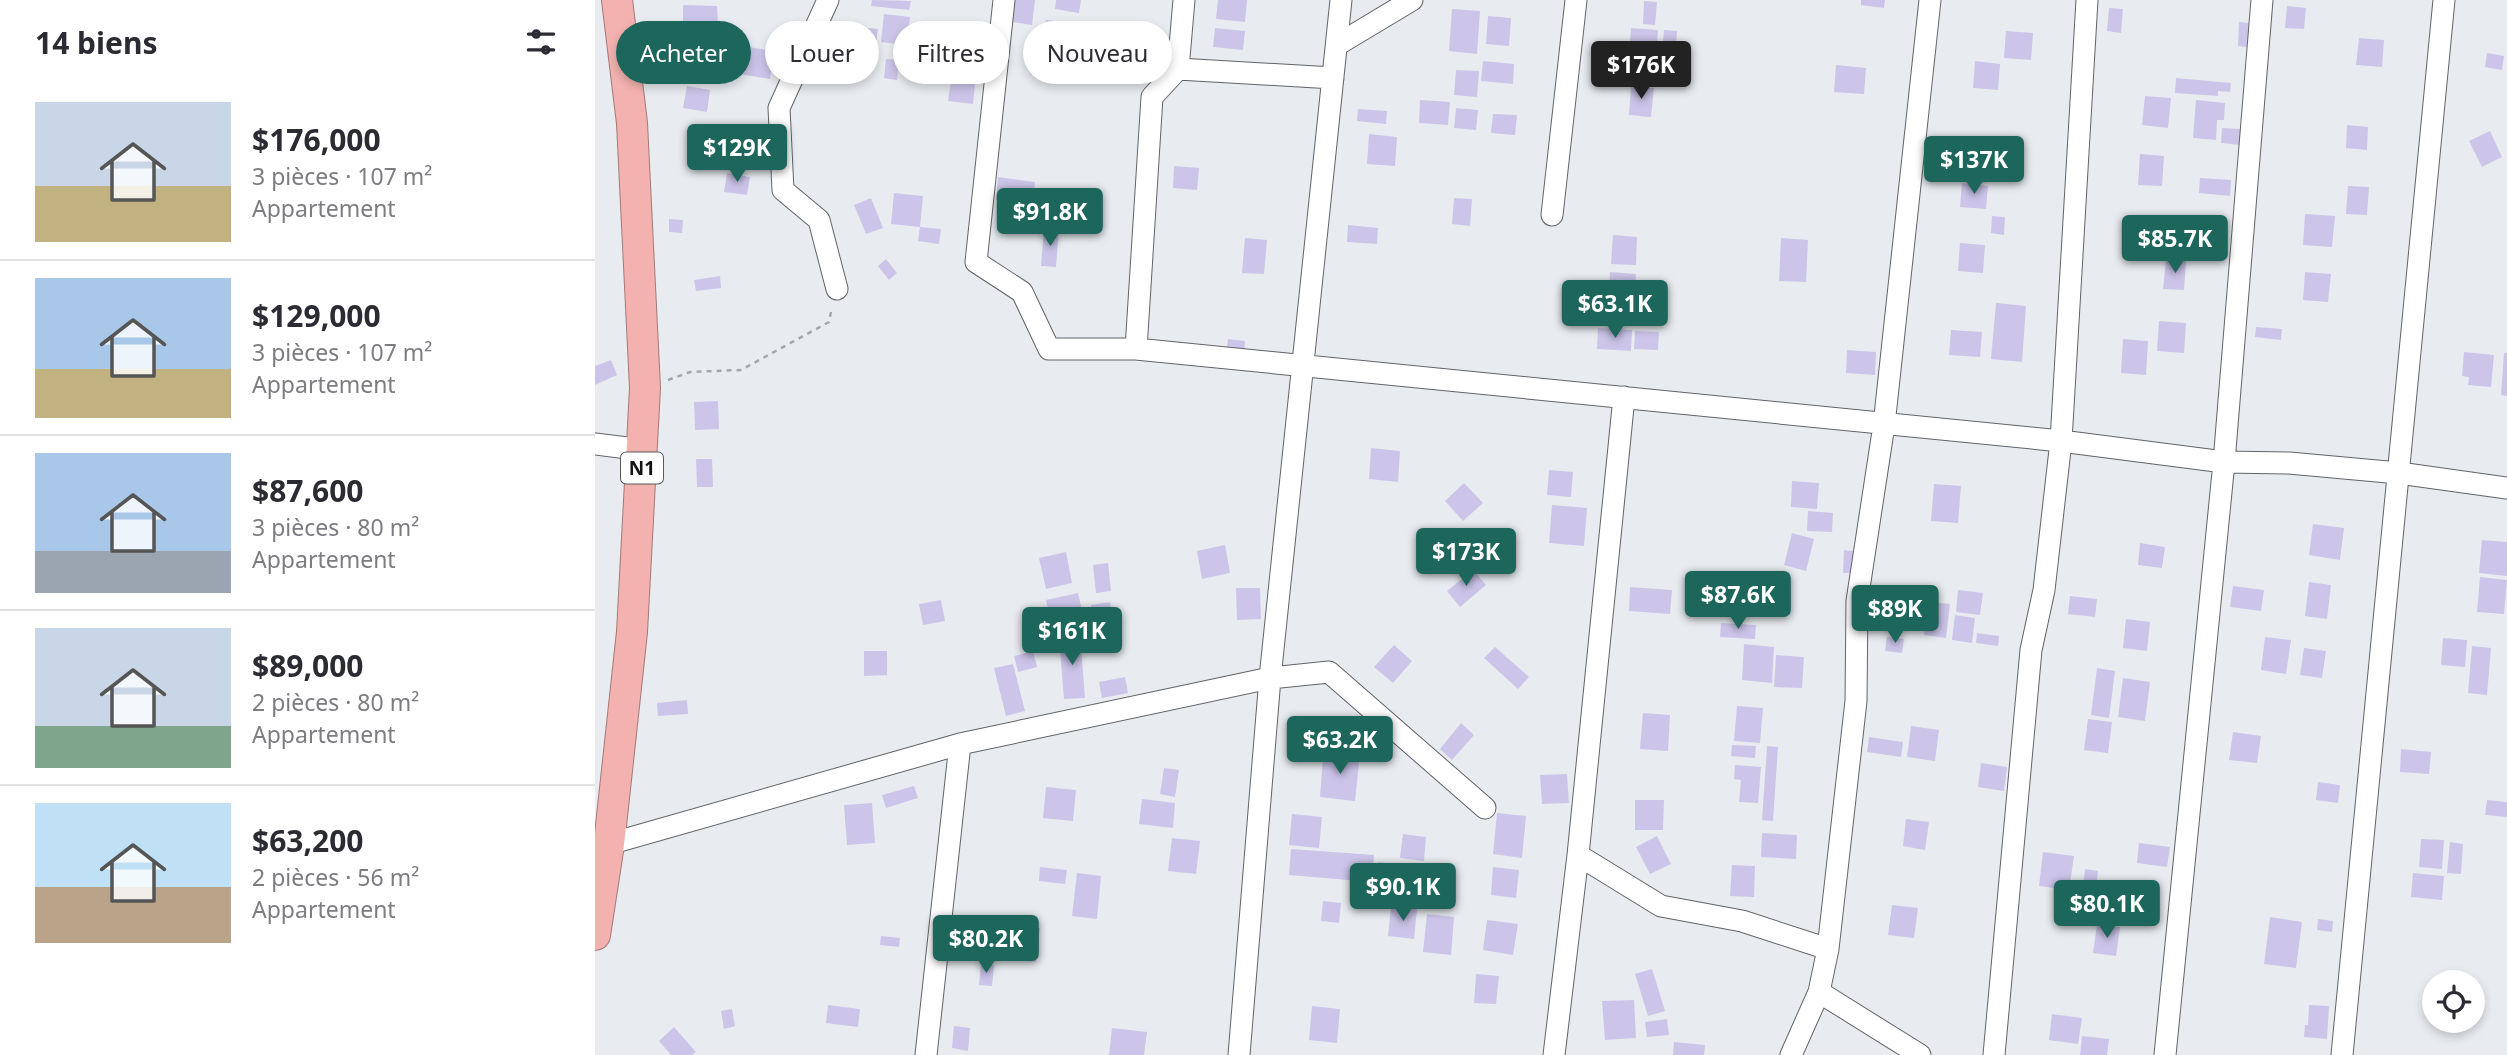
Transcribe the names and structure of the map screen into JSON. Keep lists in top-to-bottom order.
{
  "streets": {
    "highway": ["N1"]
  },
  "page": {
    "heading": "14 biens",
    "chip": [
      "Acheter",
      "Louer",
      "Filtres",
      "Nouveau"
    ],
    "price": [
      "$176K",
      "$129K",
      "$137K",
      "$91.8K",
      "$85.7K",
      "$63.1K",
      "$173K",
      "$87.6K",
      "$89K",
      "$161K",
      "$63.2K",
      "$90.1K",
      "$80.1K",
      "$80.2K"
    ],
    "list": [
      {
        "name": "$176,000",
        "note": "3 pièces · 107 m² · Appartement"
      },
      {
        "name": "$129,000",
        "note": "3 pièces · 107 m² · Appartement"
      },
      {
        "name": "$87,600",
        "note": "3 pièces · 80 m² · Appartement"
      },
      {
        "name": "$89,000",
        "note": "2 pièces · 80 m² · Appartement"
      },
      {
        "name": "$63,200",
        "note": "2 pièces · 56 m² · Appartement"
      }
    ]
  }
}
